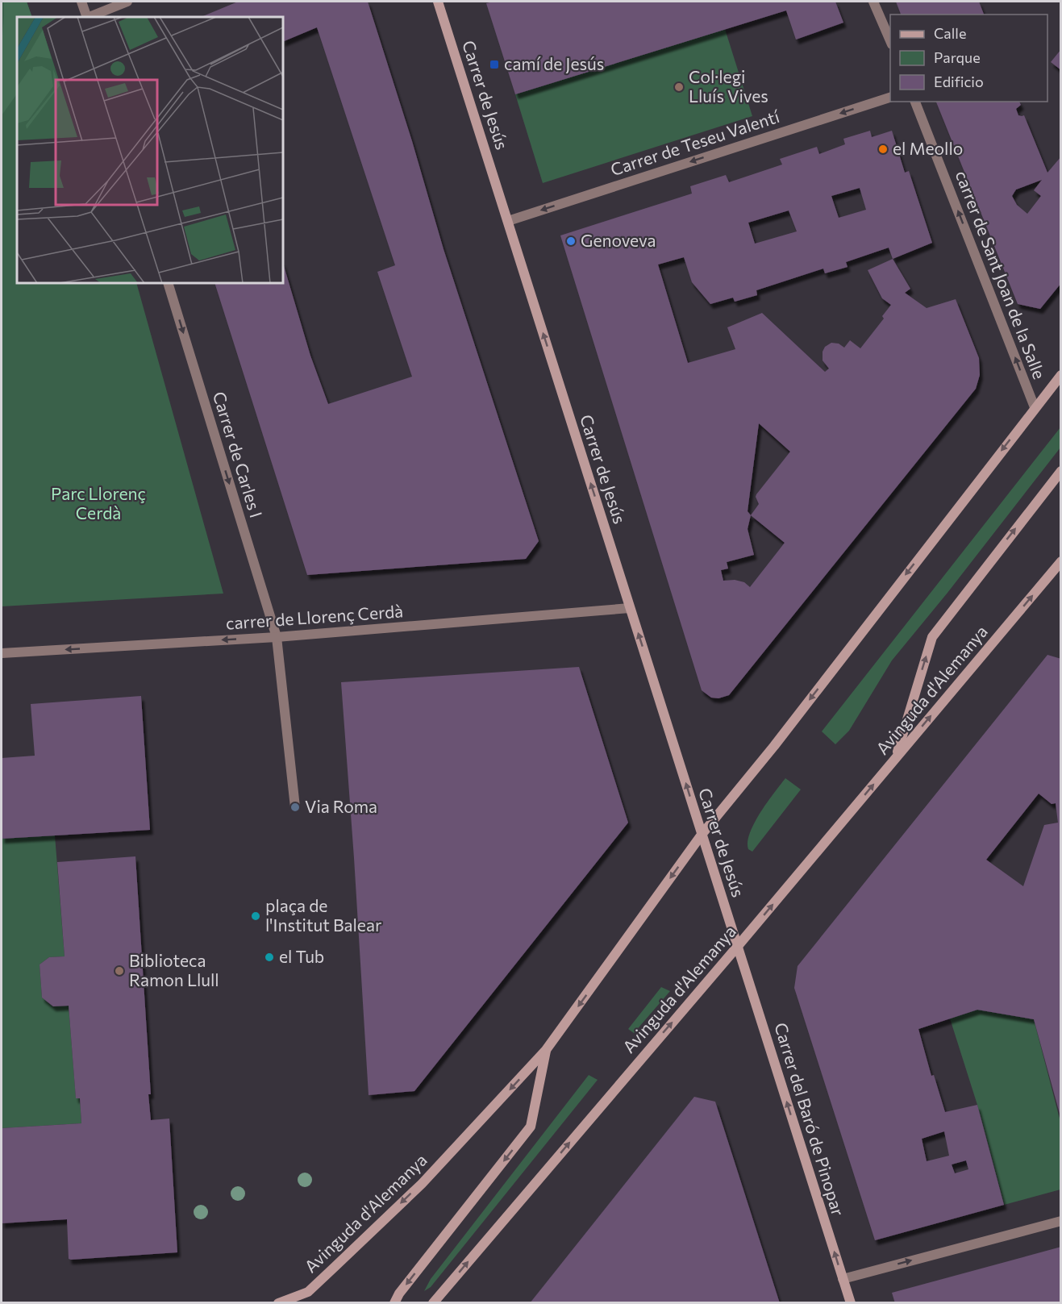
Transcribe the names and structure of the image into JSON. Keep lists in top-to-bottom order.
{
  "streets": {
    "main road": ["Carrer de Jesús", "Avinguda d'Alemanya", "Carrer del Baró de Pinopar"],
    "street": [
      "Carrer de Teseu Valentí",
      "carrer de Sant Joan de la Salle",
      "Carrer de Carles I",
      "carrer de Llorenç Cerdà"
    ]
  },
  "crossings": [
    ["Carrer de Jesús", "Carrer de Teseu Valentí"],
    ["Carrer de Jesús", "carrer de Llorenç Cerdà"],
    ["Carrer de Jesús", "Avinguda d'Alemanya"],
    ["Carrer de Jesús", "Carrer del Baró de Pinopar"],
    ["carrer de Sant Joan de la Salle", "Avinguda d'Alemanya"],
    ["Carrer de Carles I", "carrer de Llorenç Cerdà"],
    ["Avinguda d'Alemanya", "Carrer del Baró de Pinopar"]
  ],
  "one_way": [
    "Carrer de Jesús",
    "Carrer de Teseu Valentí",
    "carrer de Sant Joan de la Salle",
    "Carrer de Carles I",
    "carrer de Llorenç Cerdà",
    "Carrer del Baró de Pinopar"
  ],
  "parks": ["Parc Llorenç Cerdà"],
  "places": {
    "transit": ["camí de Jesús"],
    "other": [
      "Col·legi Lluís Vives",
      "el Meollo",
      "Genoveva",
      "Via Roma",
      "plaça de l'Institut Balear",
      "el Tub",
      "Biblioteca Ramon Llull"
    ]
  },
  "legend": ["Calle", "Parque", "Edificio"]
}
